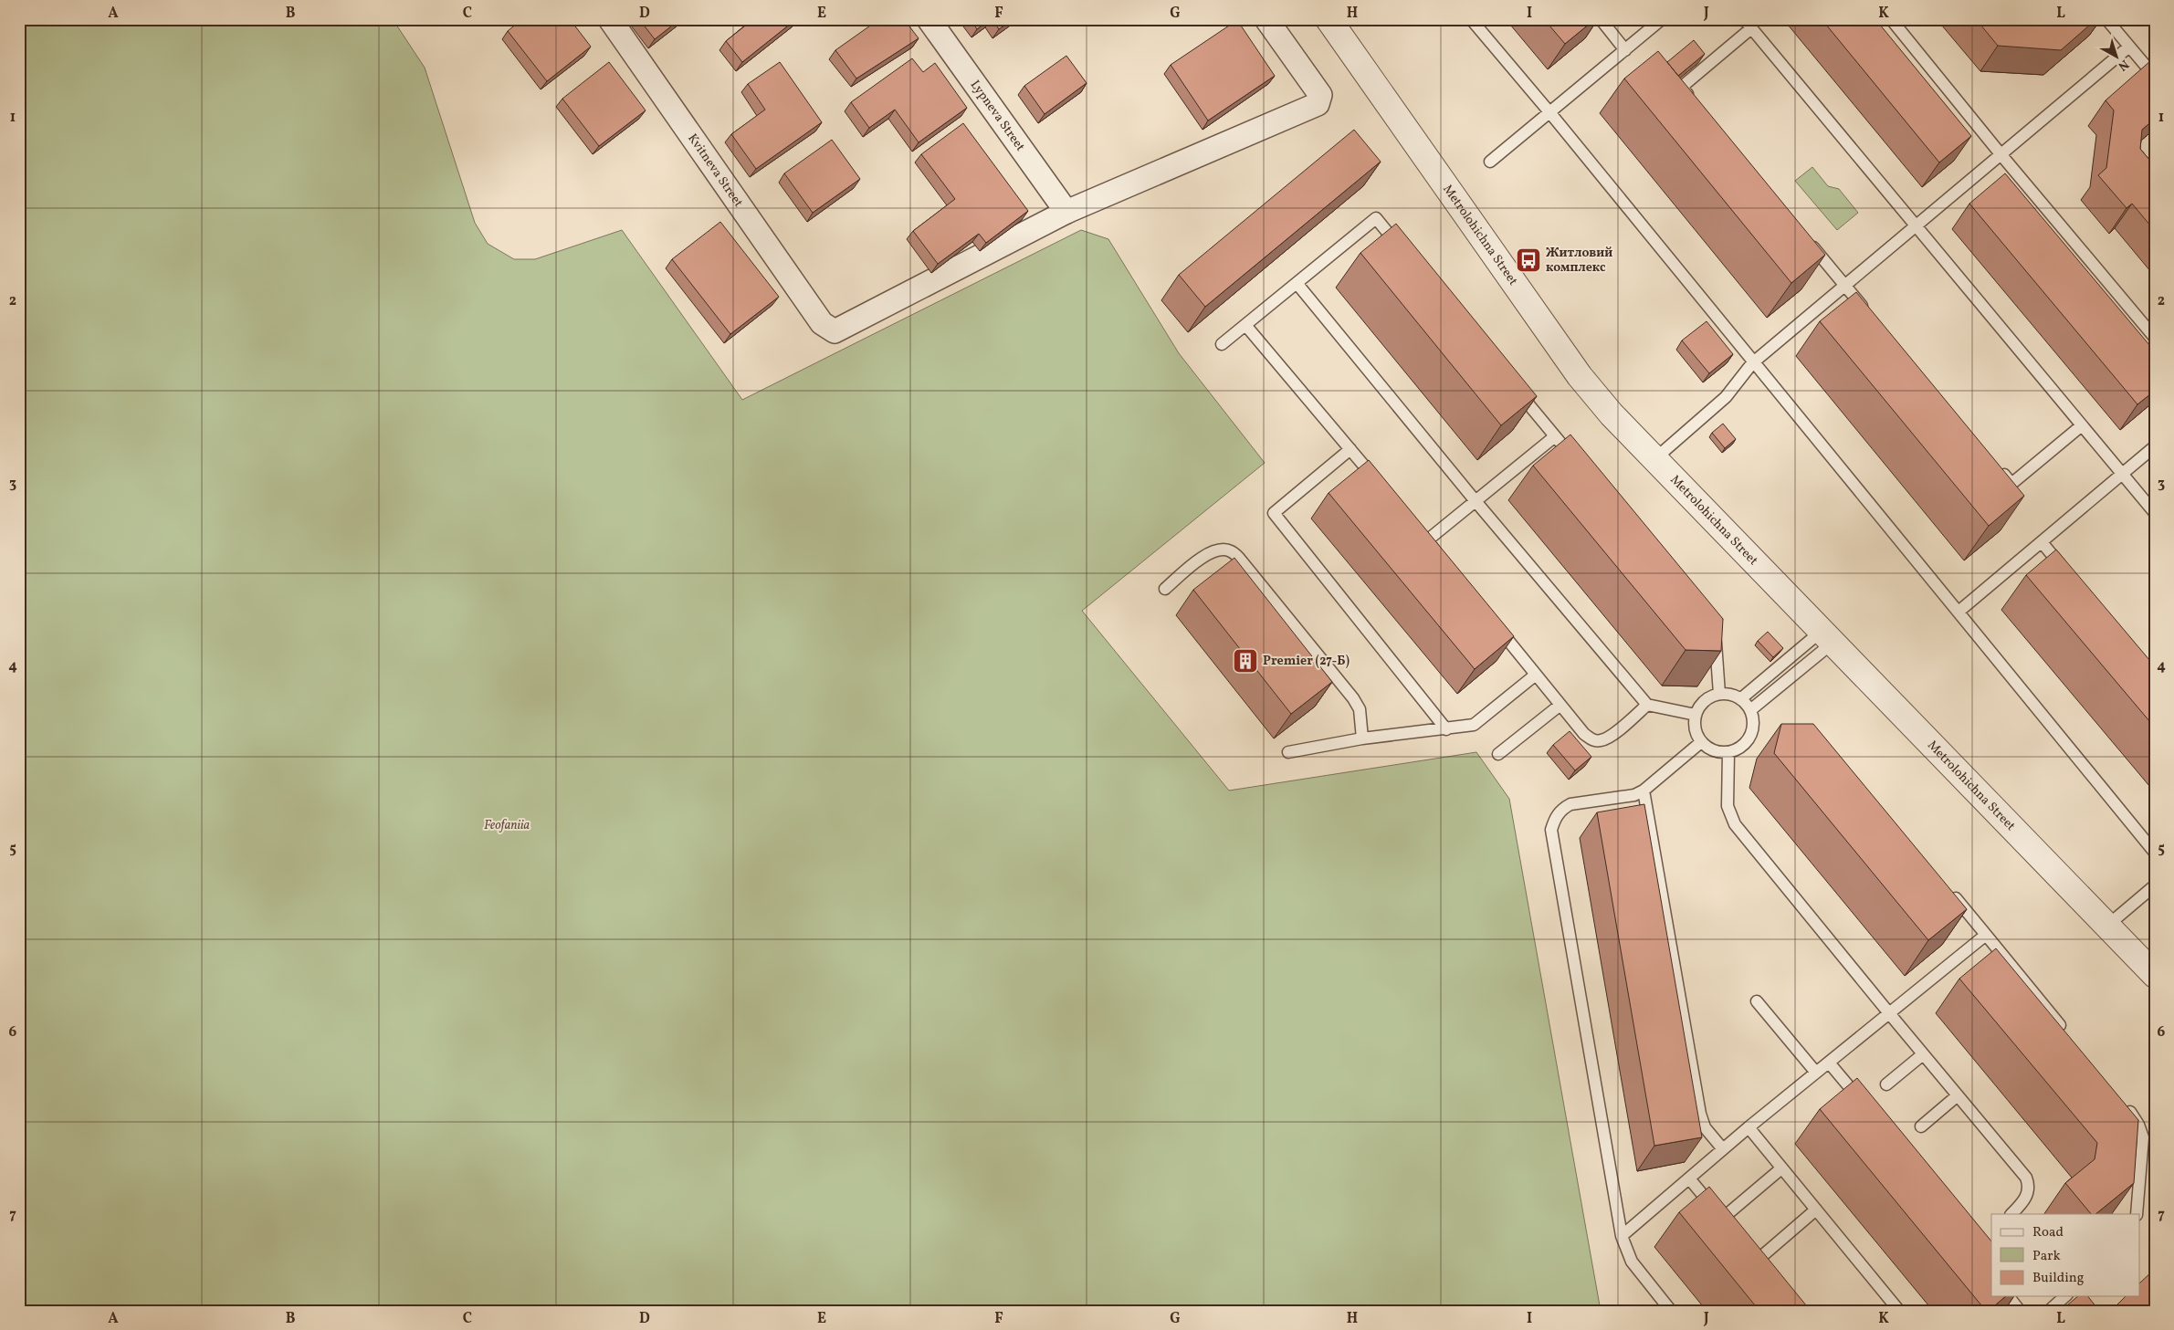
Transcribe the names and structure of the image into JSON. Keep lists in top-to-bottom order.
{
  "streets": {
    "street": ["Lypneva Street", "Kvitneva Street", "Metrolohichna Street"]
  },
  "crossings": [
    ["Lypneva Street", "Kvitneva Street"]
  ],
  "parks": ["Feofaniia"],
  "places": {
    "bus stop": ["Житловий комплекс"],
    "building": ["Premier (27-Б)"]
  },
  "legend": ["Road", "Park", "Building"],
  "north": "bottom right",
  "grid": {
    "columns": [
      "A",
      "B",
      "C",
      "D",
      "E",
      "F",
      "G",
      "H",
      "I",
      "J",
      "K",
      "L"
    ],
    "rows": [
      "1",
      "2",
      "3",
      "4",
      "5",
      "6",
      "7"
    ]
  }
}
